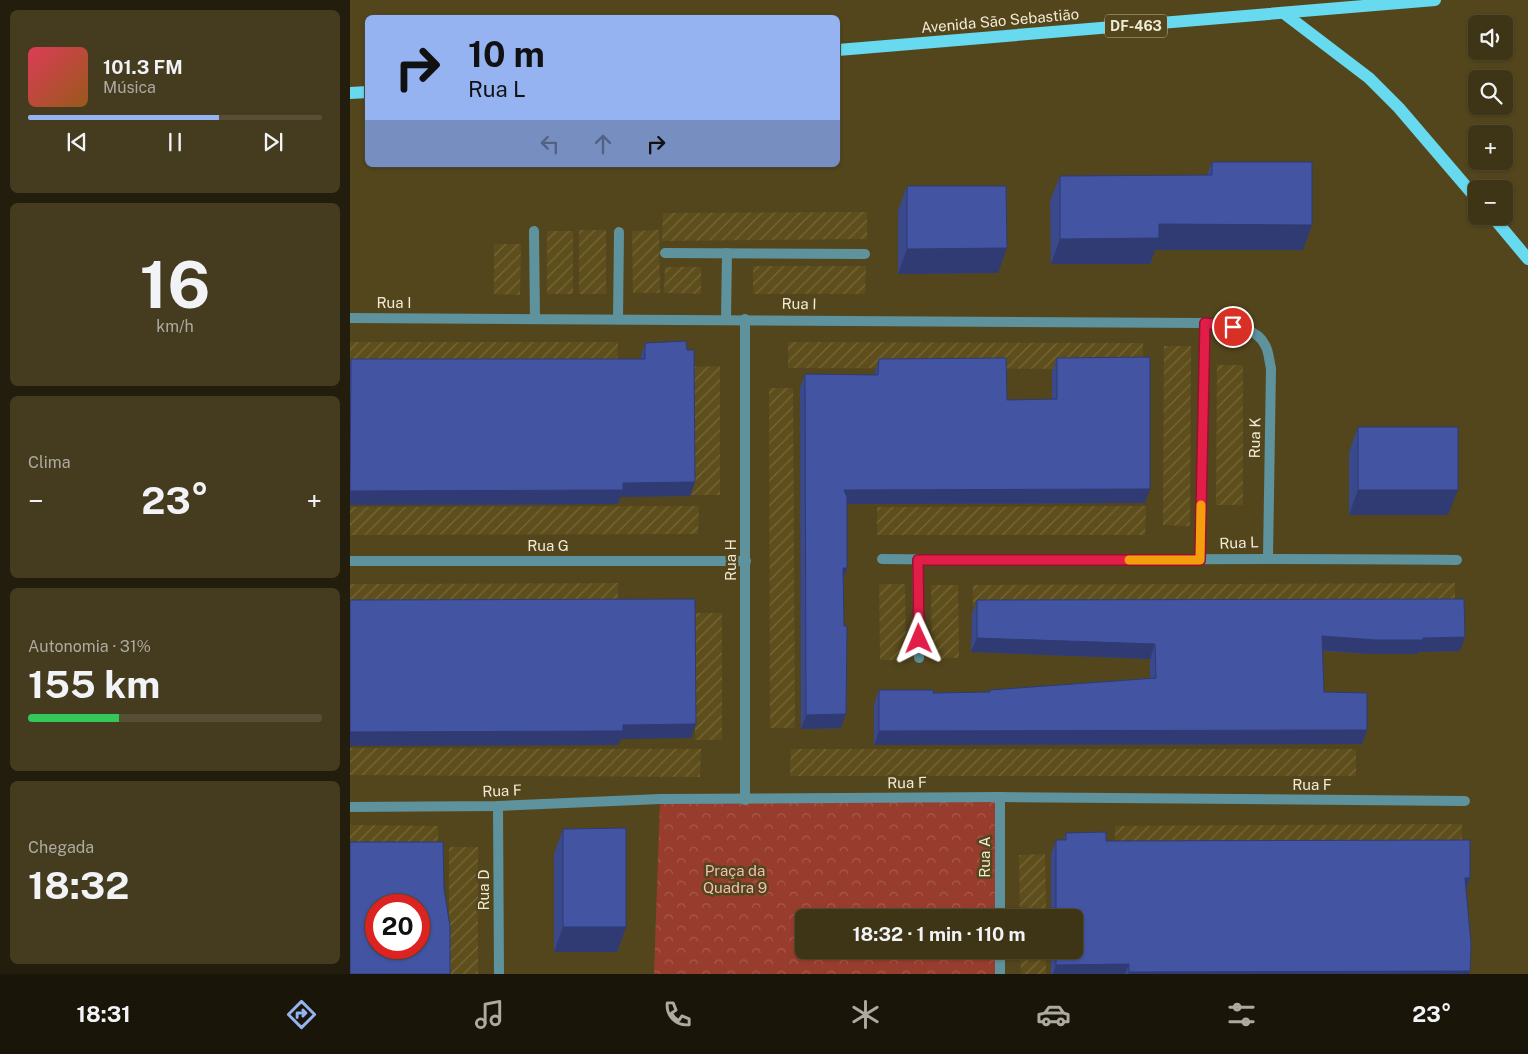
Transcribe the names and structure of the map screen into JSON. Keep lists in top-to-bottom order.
{
  "streets": {
    "main road": ["Avenida São Sebastião", "DF-463"],
    "street": [
      "Rua I",
      "Rua K",
      "Rua L",
      "Rua G",
      "Rua H",
      "Rua F",
      "Rua A",
      "Rua D"
    ]
  },
  "crossings": [
    ["Rua I", "Rua K"],
    ["Rua I", "Rua H"],
    ["Rua K", "Rua L"],
    ["Rua G", "Rua H"],
    ["Rua H", "Rua F"],
    ["Rua F", "Rua A"],
    ["Rua F", "Rua D"]
  ],
  "parks": ["Praça da Quadra 9"],
  "page": {
    "map_buttons": ["+", "−"],
    "turn": ["10 m", "Rua L"],
    "song": ["101.3 FM", "Música"],
    "tile": [
      ["16", "km/h"],
      "Clima",
      ["Autonomia · 31%", "155 km"],
      ["Chegada", "18:32"]
    ],
    "heat": ["−", "23°", "+"],
    "limit": "20",
    "trip": "18:32 · 1 min · 110 m",
    "tabs": ["18:31", "23°"]
  }
}
